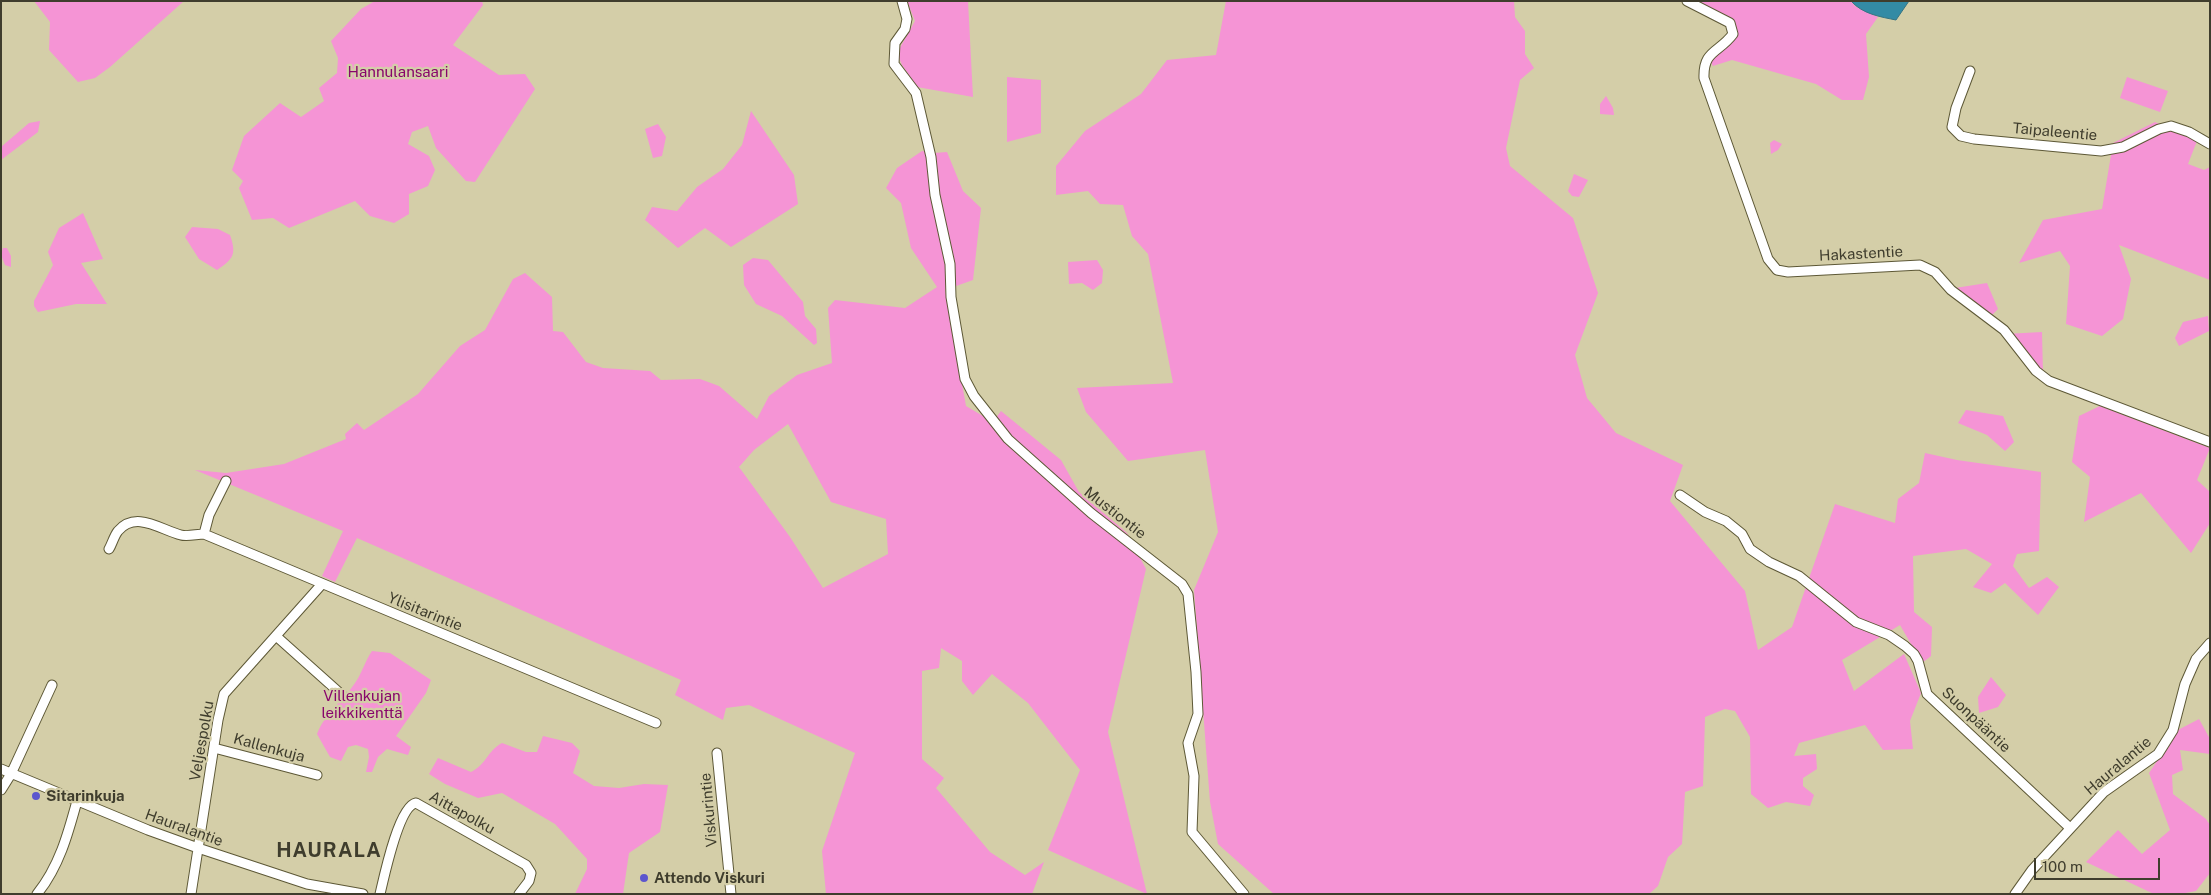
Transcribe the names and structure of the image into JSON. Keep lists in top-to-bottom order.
{
  "streets": {
    "street": [
      "Taipaleentie",
      "Hakastentie",
      "Mustiontie",
      "Ylisitarintie",
      "Suonpääntie",
      "Veljespolku",
      "Kallenkuja",
      "Hauralantie",
      "Viskurintie",
      "Aittapolku"
    ]
  },
  "crossings": [
    ["Ylisitarintie", "Veljespolku"],
    ["Suonpääntie", "Hauralantie"],
    ["Veljespolku", "Kallenkuja"],
    ["Veljespolku", "Hauralantie"]
  ],
  "districts": ["HAURALA"],
  "parks": ["Hannulansaari", "Villenkujan leikkikenttä"],
  "places": ["Sitarinkuja", "Attendo Viskuri"],
  "scale_bar": "100 m"
}
